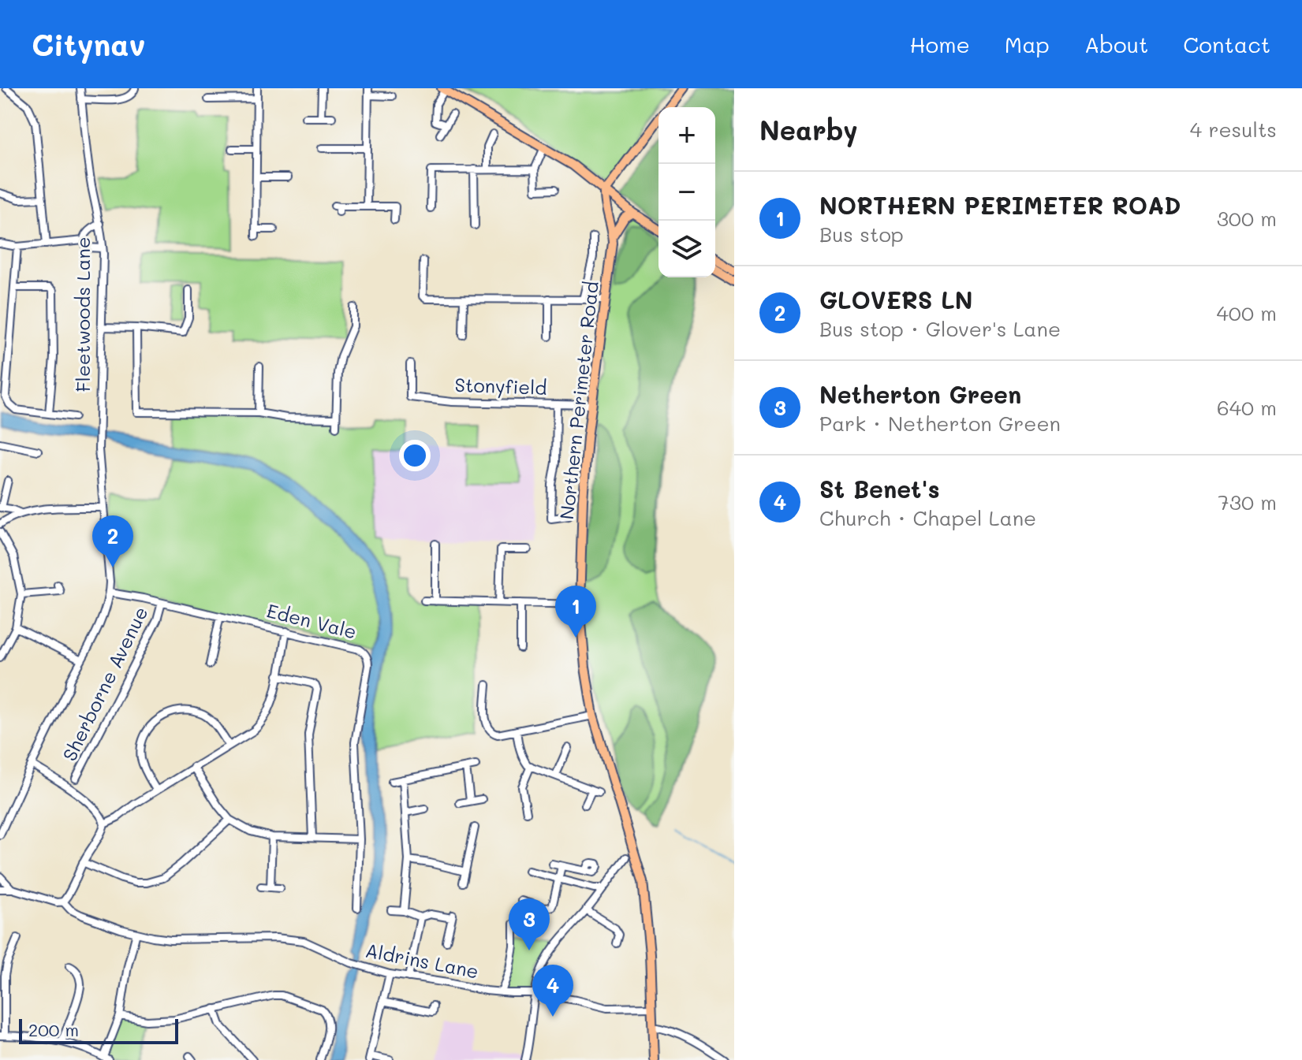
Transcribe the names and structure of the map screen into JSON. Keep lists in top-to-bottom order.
{
  "streets": {
    "main road": ["Northern Perimeter Road"],
    "street": [
      "Fleetwoods Lane",
      "Stonyfield",
      "Eden Vale",
      "Sherborne Avenue",
      "Aldrins Lane"
    ]
  },
  "crossings": [
    ["Fleetwoods Lane", "Eden Vale"],
    ["Stonyfield", "Northern Perimeter Road"],
    ["Northern Perimeter Road", "Aldrins Lane"],
    ["Eden Vale", "Sherborne Avenue"]
  ],
  "scale_bar": "200 m",
  "page": {
    "header": "Citynav",
    "nav": [
      "Home",
      "Map",
      "About",
      "Contact"
    ],
    "heading": ["Nearby", "4 results"],
    "map_buttons": ["+", "−"],
    "list": [
      {
        "mark": "1",
        "name": "NORTHERN PERIMETER ROAD",
        "note": "Bus stop",
        "value": "300 m"
      },
      {
        "mark": "2",
        "name": "GLOVERS LN",
        "note": "Bus stop · Glover's Lane",
        "value": "400 m"
      },
      {
        "mark": "3",
        "name": "Netherton Green",
        "note": "Park · Netherton Green",
        "value": "640 m"
      },
      {
        "mark": "4",
        "name": "St Benet's",
        "note": "Church · Chapel Lane",
        "value": "730 m"
      }
    ],
    "pins": [
      "2",
      "1",
      "3",
      "4"
    ],
    "scale": "200 m"
  }
}
